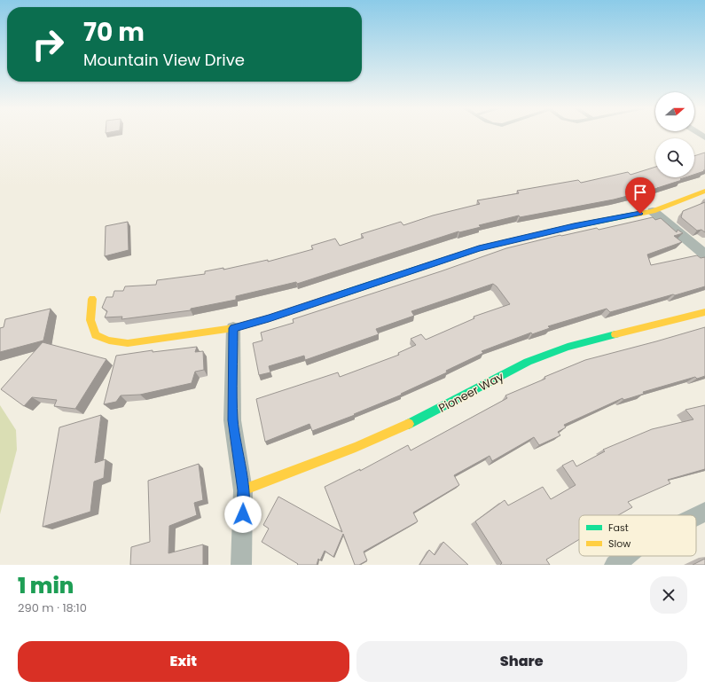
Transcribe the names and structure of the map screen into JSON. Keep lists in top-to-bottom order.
{
  "streets": {
    "street": ["Pioneer Way"]
  },
  "legend": ["Fast", "Slow"],
  "north": "right",
  "page": {
    "turn": ["70 m", "Mountain View Drive"],
    "heading": ["1 min", "290 m · 18:10"],
    "buttons": ["Exit", "Share"]
  }
}
